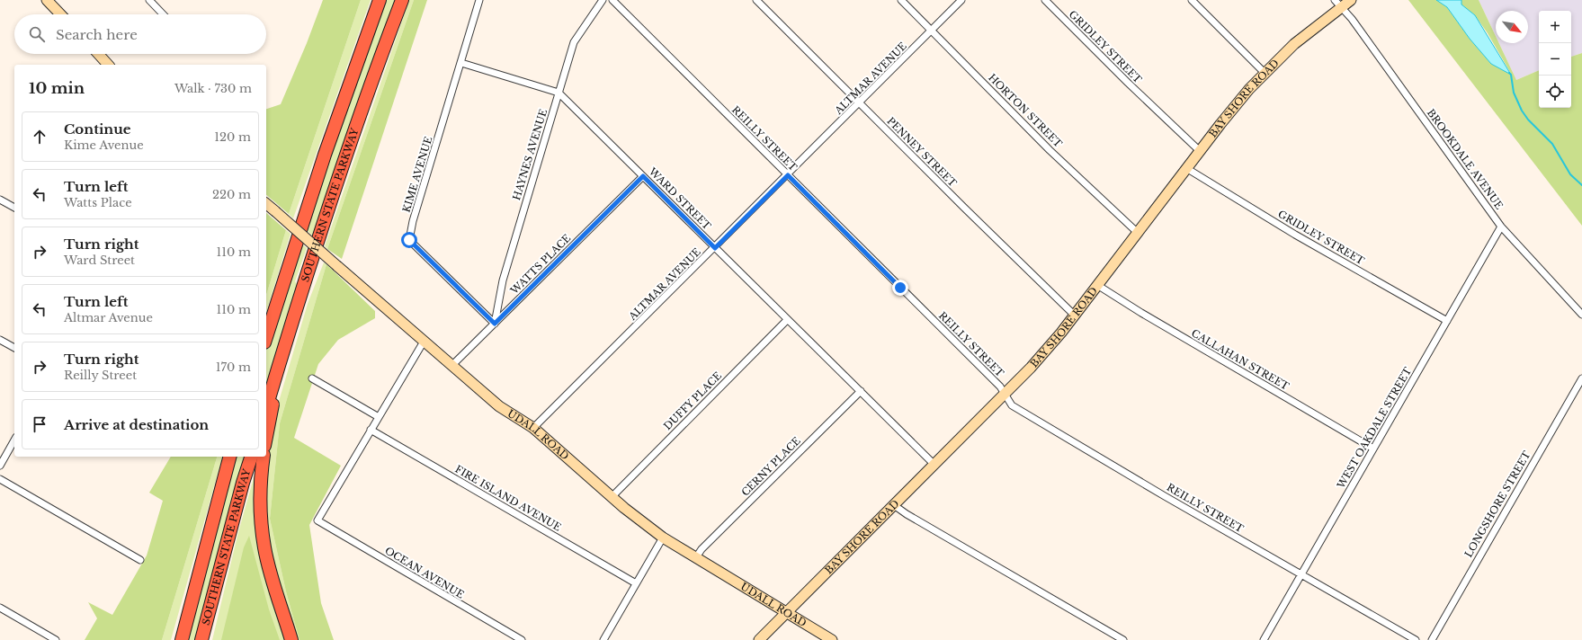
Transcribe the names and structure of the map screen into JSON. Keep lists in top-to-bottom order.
{
  "streets": {
    "highway": ["SOUTHERN STATE PARKWAY"],
    "main road": ["BAY SHORE ROAD", "UDALL ROAD"],
    "street": [
      "GRIDLEY STREET",
      "ALTMAR AVENUE",
      "HORTON STREET",
      "REILLY STREET",
      "PENNEY STREET",
      "HAYNES AVENUE",
      "BROOKDALE AVENUE",
      "KIME AVENUE",
      "WARD STREET",
      "WATTS PLACE",
      "CALLAHAN STREET",
      "DUFFY PLACE",
      "WEST OAKDALE STREET",
      "CERNY PLACE",
      "FIRE ISLAND AVENUE",
      "LONGSHORE STREET",
      "OCEAN AVENUE"
    ]
  },
  "crossings": [
    ["GRIDLEY STREET", "BAY SHORE ROAD"],
    ["GRIDLEY STREET", "WEST OAKDALE STREET"],
    ["ALTMAR AVENUE", "HORTON STREET"],
    ["ALTMAR AVENUE", "REILLY STREET"],
    ["ALTMAR AVENUE", "PENNEY STREET"],
    ["ALTMAR AVENUE", "WARD STREET"],
    ["ALTMAR AVENUE", "UDALL ROAD"],
    ["BAY SHORE ROAD", "HORTON STREET"],
    ["BAY SHORE ROAD", "REILLY STREET"],
    ["BAY SHORE ROAD", "PENNEY STREET"],
    ["BAY SHORE ROAD", "BROOKDALE AVENUE"],
    ["BAY SHORE ROAD", "WARD STREET"],
    ["BAY SHORE ROAD", "CALLAHAN STREET"],
    ["BAY SHORE ROAD", "UDALL ROAD"],
    ["REILLY STREET", "WEST OAKDALE STREET"],
    ["HAYNES AVENUE", "KIME AVENUE"],
    ["HAYNES AVENUE", "WARD STREET"],
    ["HAYNES AVENUE", "WATTS PLACE"],
    ["BROOKDALE AVENUE", "WEST OAKDALE STREET"],
    ["KIME AVENUE", "WARD STREET"],
    ["KIME AVENUE", "WATTS PLACE"],
    ["WARD STREET", "WATTS PLACE"],
    ["WARD STREET", "DUFFY PLACE"],
    ["WARD STREET", "CERNY PLACE"],
    ["WATTS PLACE", "UDALL ROAD"],
    ["CALLAHAN STREET", "WEST OAKDALE STREET"],
    ["DUFFY PLACE", "UDALL ROAD"],
    ["UDALL ROAD", "CERNY PLACE"],
    ["FIRE ISLAND AVENUE", "OCEAN AVENUE"]
  ],
  "north": "bottom right",
  "page": {
    "map_buttons": ["+", "−"],
    "search": "Search here",
    "heading": ["10 min", "Walk · 730 m"],
    "list": [
      ["Continue", "Kime Avenue", "120 m"],
      ["Turn left", "Watts Place", "220 m"],
      ["Turn right", "Ward Street", "110 m"],
      ["Turn left", "Altmar Avenue", "110 m"],
      ["Turn right", "Reilly Street", "170 m"],
      "Arrive at destination"
    ]
  }
}
